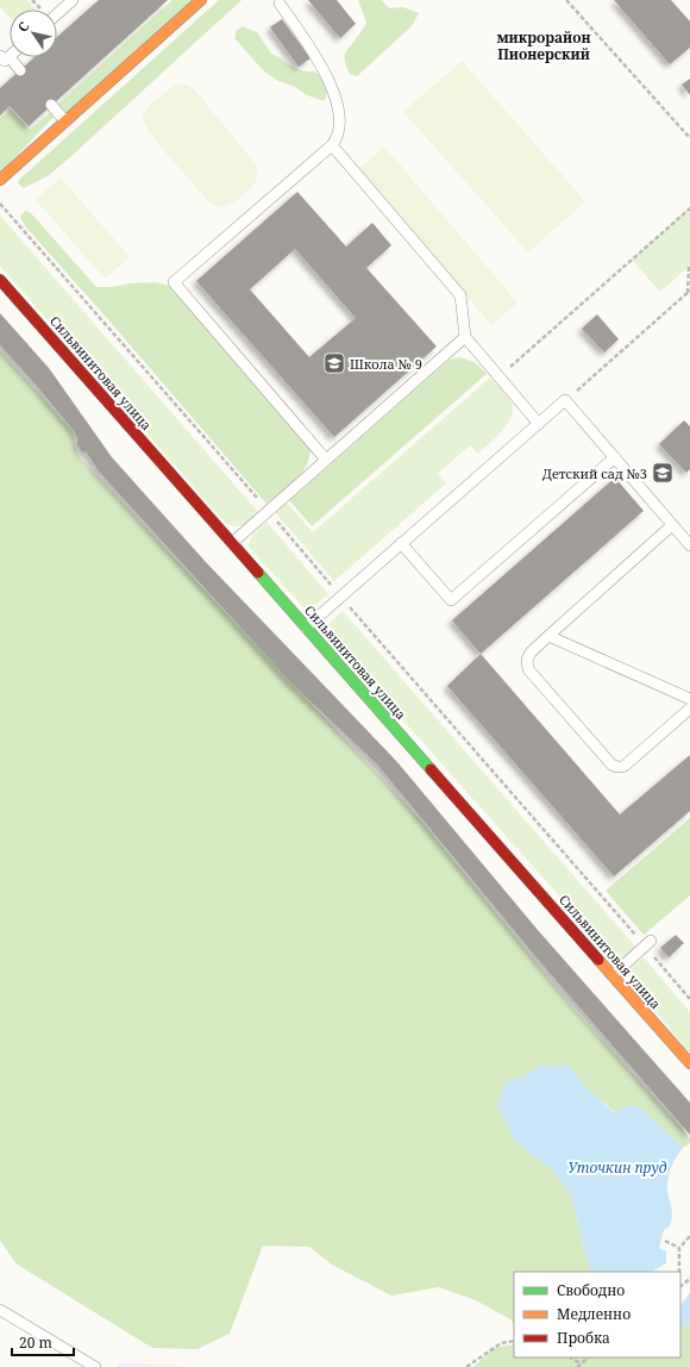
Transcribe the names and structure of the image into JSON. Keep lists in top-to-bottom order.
{
  "streets": {
    "street": ["Сильвинитовая улица"]
  },
  "districts": ["микрорайон Пионерский"],
  "water": ["Уточкин пруд"],
  "places": {
    "school or university": ["Школа № 9", "Детский сад №3"]
  },
  "legend": ["Свободно", "Медленно", "Пробка"],
  "scale_bar": "20 m",
  "north": "top left"
}
